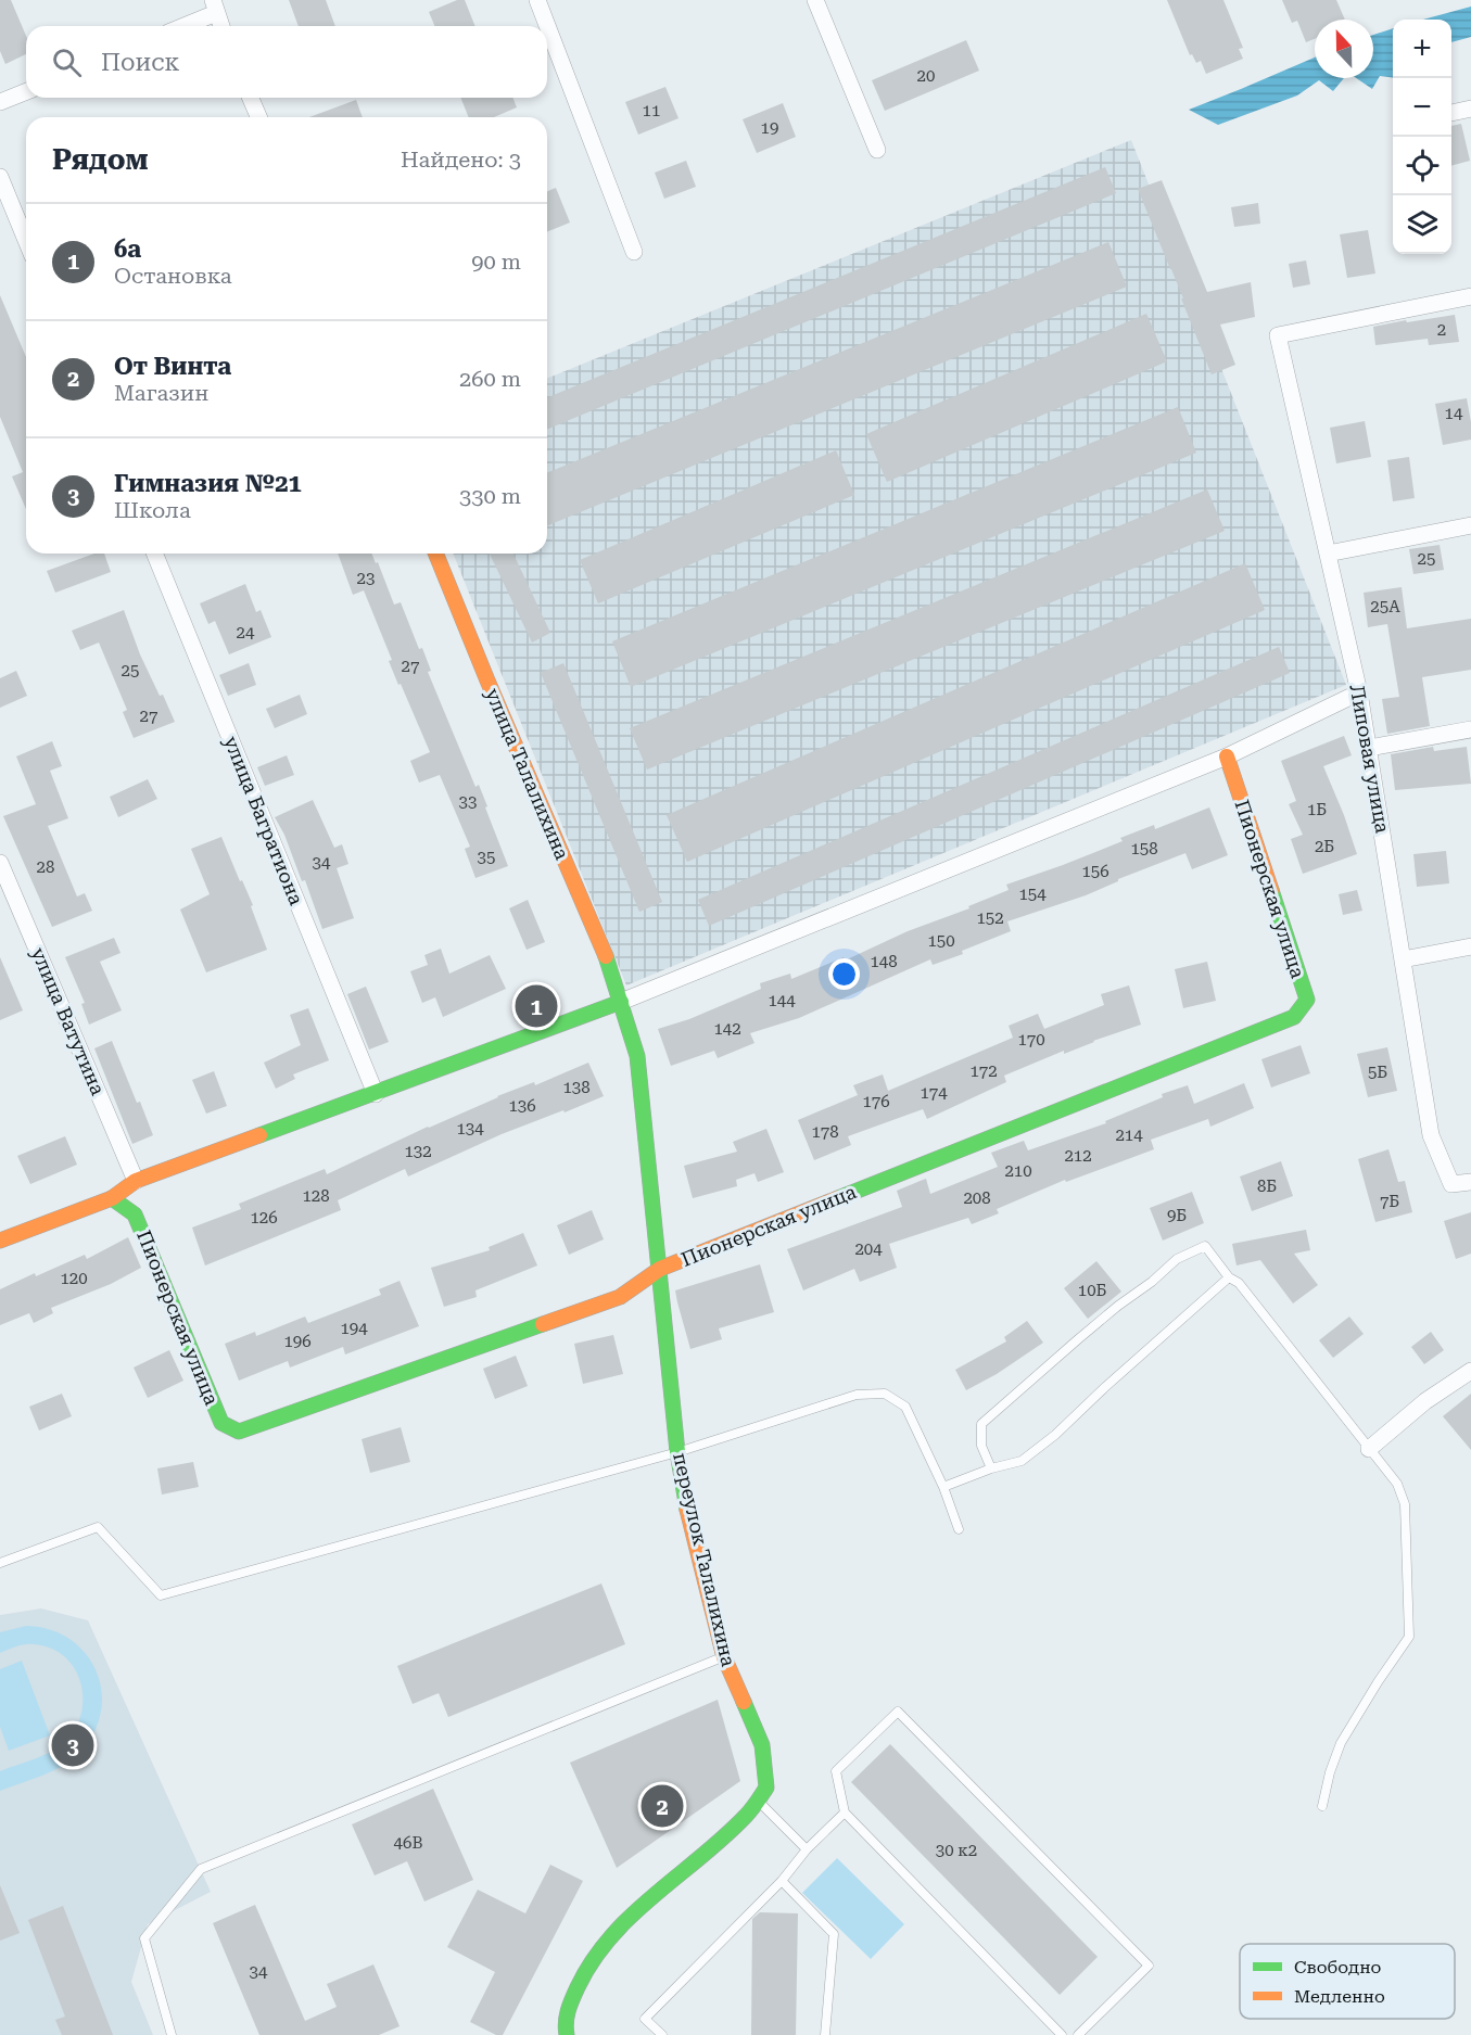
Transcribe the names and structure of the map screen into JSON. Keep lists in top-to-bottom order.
{
  "streets": {
    "street": [
      "Липовая улица",
      "улица Талалихина",
      "улица Багратиона",
      "Пионерская улица",
      "улица Ватутина",
      "переулок Талалихина"
    ]
  },
  "crossings": [
    ["улица Талалихина", "переулок Талалихина"],
    ["Пионерская улица", "переулок Талалихина"]
  ],
  "house_numbers": [
    "20",
    "11",
    "19",
    "2",
    "14",
    "25",
    "23",
    "25А",
    "24",
    "27",
    "25",
    "27",
    "33",
    "1Б",
    "2Б",
    "158",
    "35",
    "34",
    "28",
    "156",
    "154",
    "152",
    "150",
    "148",
    "144",
    "142",
    "170",
    "172",
    "5Б",
    "138",
    "174",
    "176",
    "136",
    "134",
    "178",
    "214",
    "132",
    "212",
    "210",
    "8Б",
    "128",
    "208",
    "7Б",
    "9Б",
    "126",
    "204",
    "120",
    "10Б",
    "194",
    "196",
    "46В",
    "30 к2",
    "34"
  ],
  "legend": ["Свободно", "Медленно"],
  "north": "top",
  "page": {
    "map_buttons": ["+", "−"],
    "search": "Поиск",
    "heading": ["Рядом", "Найдено: 3"],
    "list": [
      {
        "mark": "1",
        "name": "6а",
        "note": "Остановка",
        "value": "90 m"
      },
      {
        "mark": "2",
        "name": "От Винта",
        "note": "Магазин",
        "value": "260 m"
      },
      {
        "mark": "3",
        "name": "Гимназия №21",
        "note": "Школа",
        "value": "330 m"
      }
    ],
    "pins": ["1", "3", "2"]
  }
}
